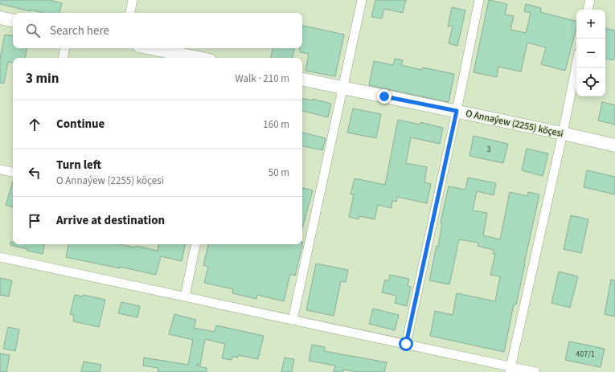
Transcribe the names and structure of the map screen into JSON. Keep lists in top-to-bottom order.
{
  "streets": {
    "main road": ["O Annaýew (2255) köçesi"]
  },
  "house_numbers": ["3", "407/1"],
  "page": {
    "map_buttons": ["+", "−"],
    "search": "Search here",
    "heading": ["3 min", "Walk · 210 m"],
    "list": [
      ["Continue", "160 m"],
      ["Turn left", "O Annaýew (2255) köçesi", "50 m"],
      "Arrive at destination"
    ]
  }
}
